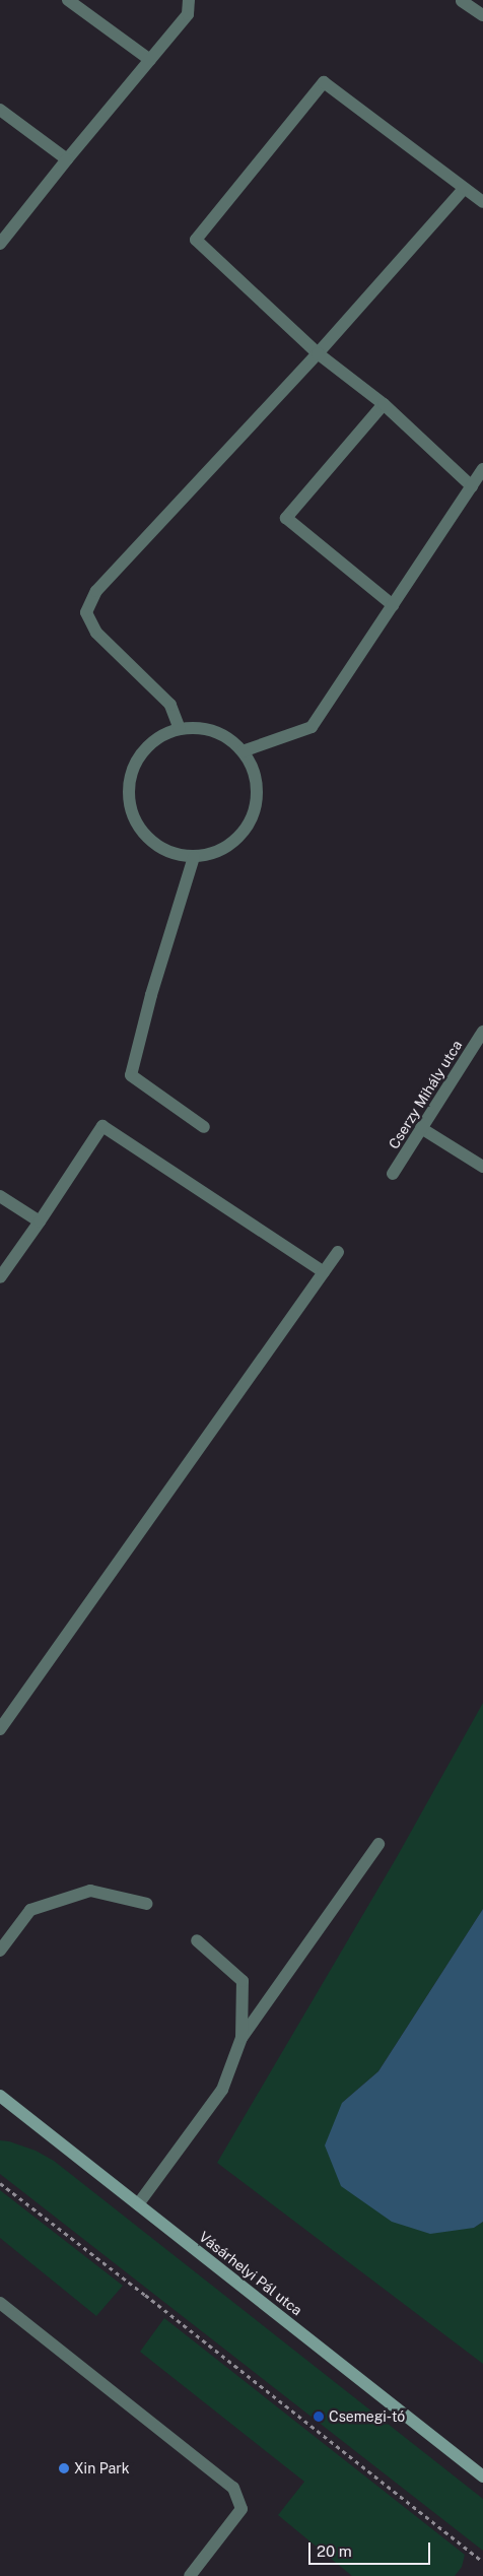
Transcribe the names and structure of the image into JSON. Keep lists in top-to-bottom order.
{
  "streets": {
    "main road": ["Vásárhelyi Pál utca"],
    "street": ["Cserzy Mihály utca"]
  },
  "places": ["Csemegi-tó", "Xin Park"],
  "scale_bar": "20 m"
}
